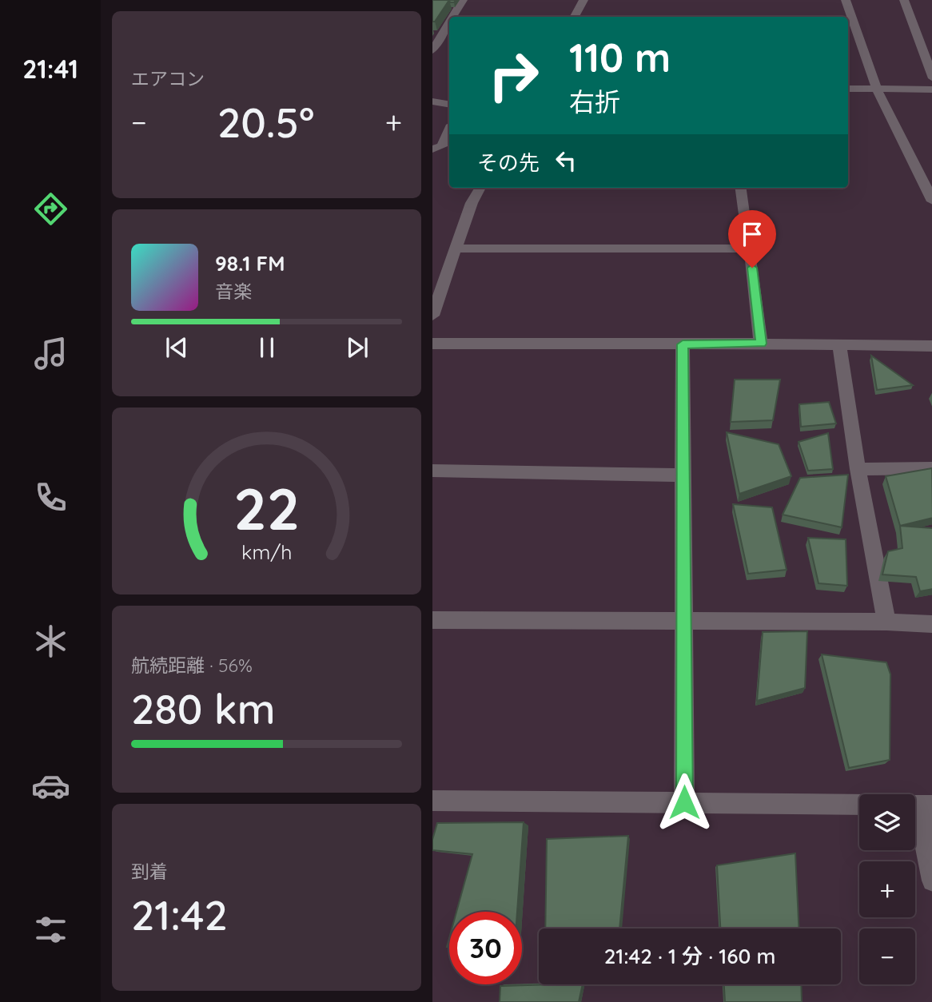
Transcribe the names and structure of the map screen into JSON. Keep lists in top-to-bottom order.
{
  "page": {
    "tabs": "21:41",
    "tile": [
      "エアコン",
      ["航続距離 · 56%", "280 km"],
      ["到着", "21:42"]
    ],
    "turn": ["110 m", "右折"],
    "heat": ["−", "20.5°", "+"],
    "then": "その先",
    "song": ["98.1 FM", "音楽"],
    "map_buttons": ["+", "−"],
    "limit": "30",
    "trip": "21:42 · 1 分 · 160 m",
    "gauge": ["22", "km/h"]
  }
}
